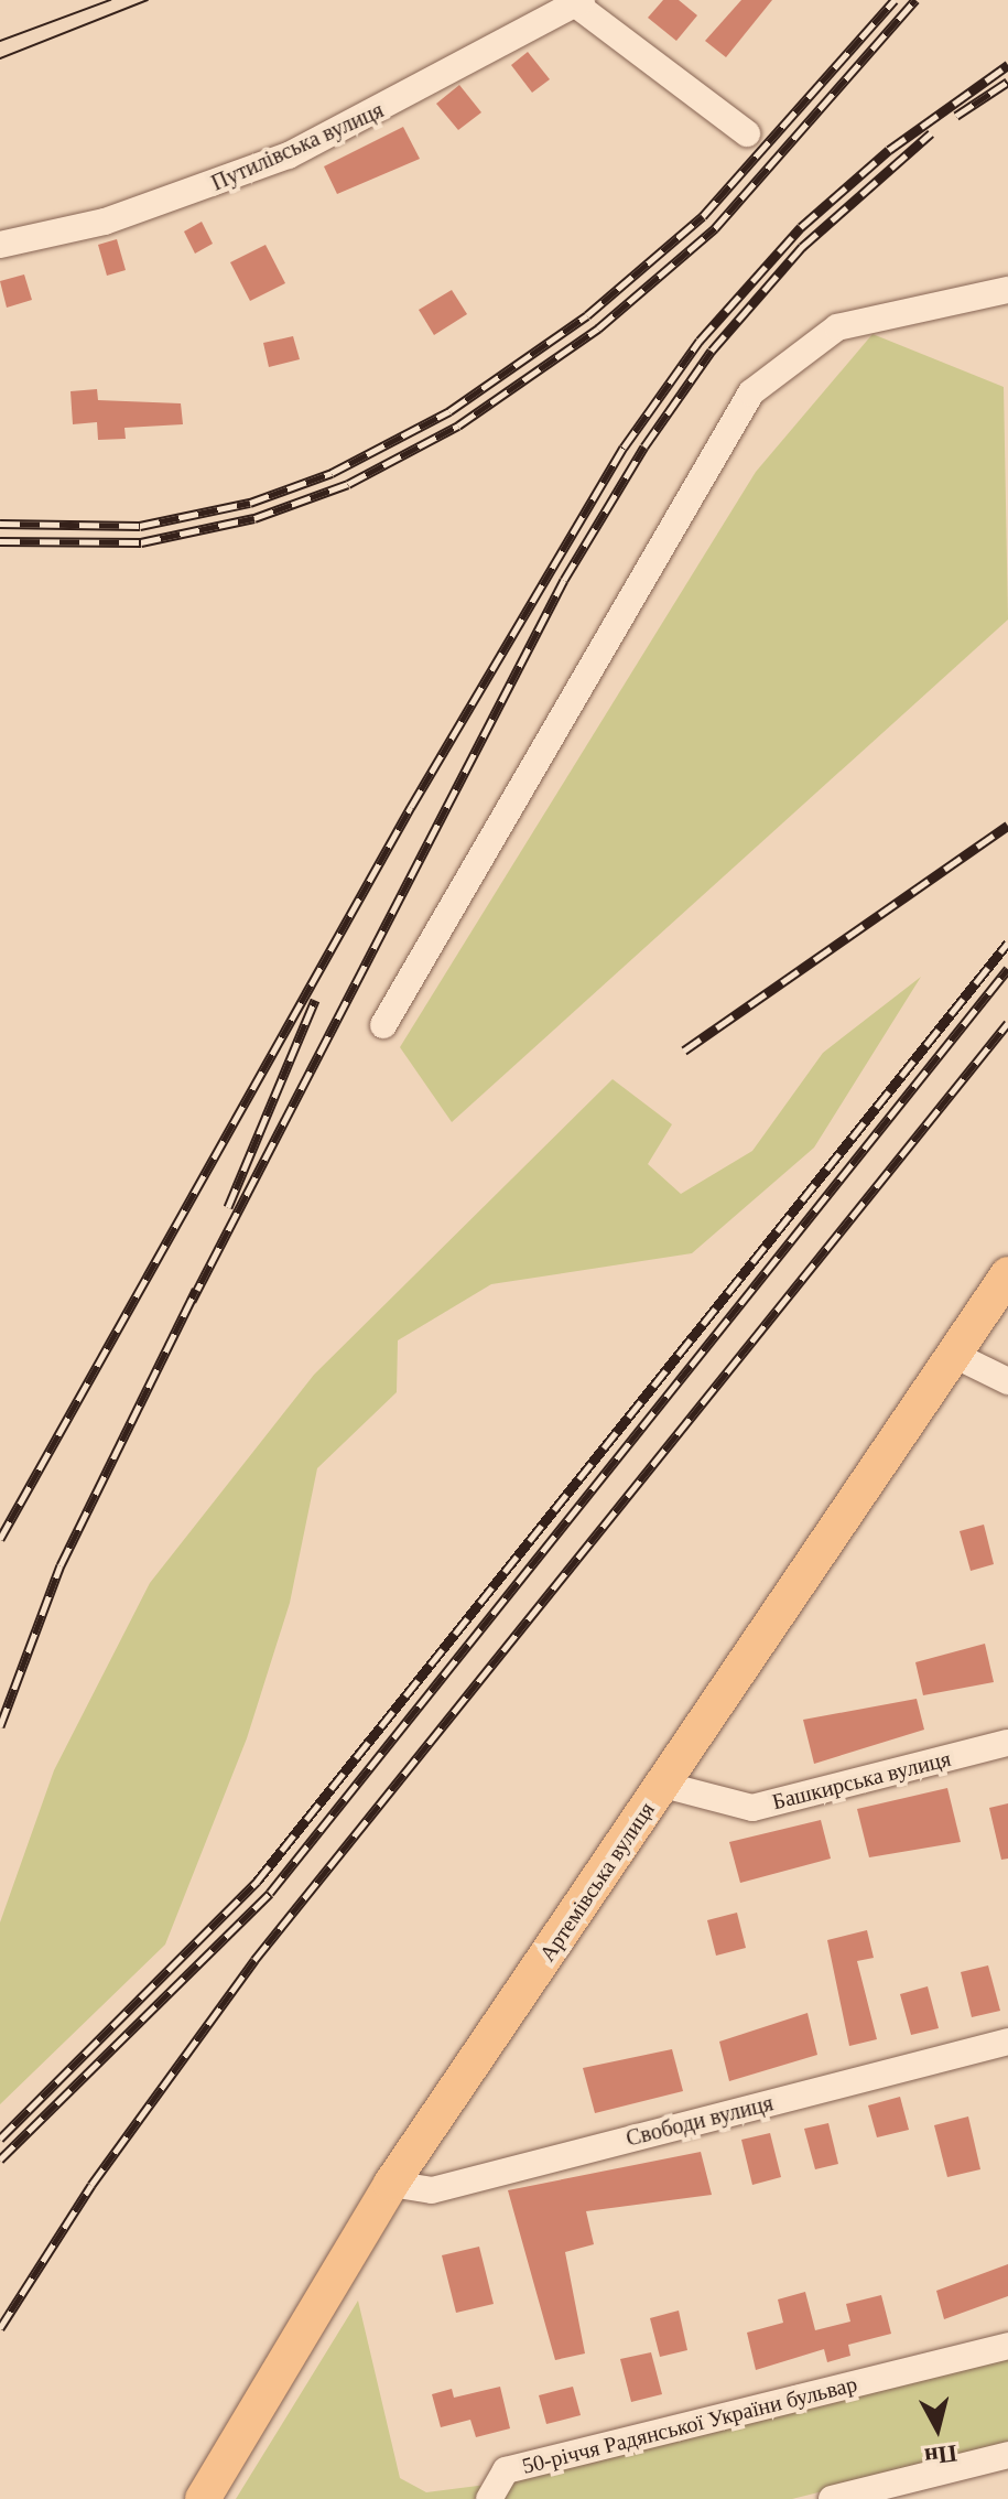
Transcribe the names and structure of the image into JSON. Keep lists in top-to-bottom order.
{
  "streets": {
    "main road": ["Артемівська вулиця"],
    "street": [
      "Путилівська вулиця",
      "Башкирська вулиця",
      "Свободи вулиця",
      "50-річчя Радянської України бульвар"
    ]
  },
  "crossings": [
    ["Башкирська вулиця", "Артемівська вулиця"],
    ["Артемівська вулиця", "Свободи вулиця"]
  ],
  "north": "bottom"
}
